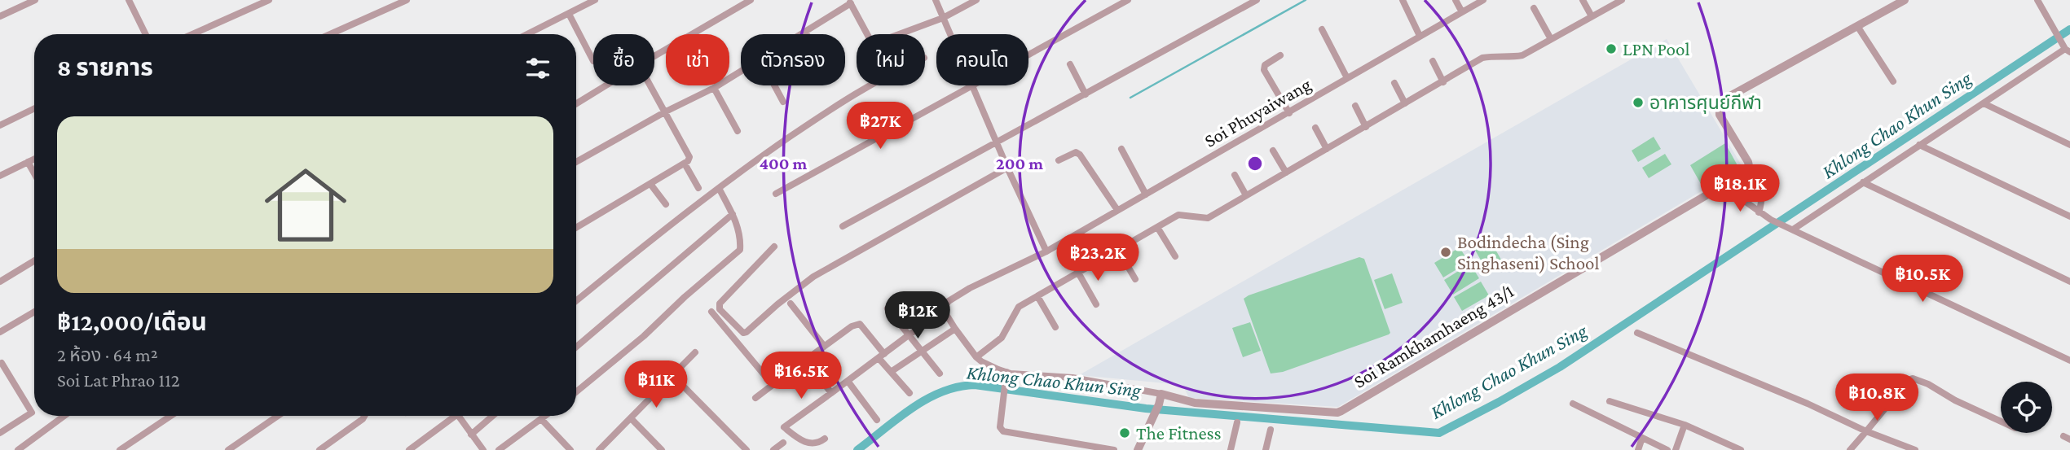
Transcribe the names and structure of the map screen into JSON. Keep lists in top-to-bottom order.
{
  "streets": {
    "street": ["Soi Phuyaiwang", "Soi Ramkhamhaeng 43/1"]
  },
  "water": ["Khlong Chao Khun Sing"],
  "places": [
    "LPN Pool",
    "อาคารศุนย์กีฬา",
    "Bodindecha (Sing Singhaseni) School",
    "The Fitness"
  ],
  "page": {
    "chip": [
      "ซื้อ",
      "เช่า",
      "ตัวกรอง",
      "ใหม่",
      "คอนโด"
    ],
    "heading": "8 รายการ",
    "price": [
      "฿27K",
      "฿18.1K",
      "฿23.2K",
      "฿10.5K",
      "฿12K",
      "฿16.5K",
      "฿11K",
      "฿10.8K"
    ],
    "list": [
      {
        "name": "฿12,000/เดือน",
        "note": "2 ห้อง · 64 m² · Soi Lat Phrao 112"
      }
    ]
  },
  "rings": ["200 m", "400 m"]
}
